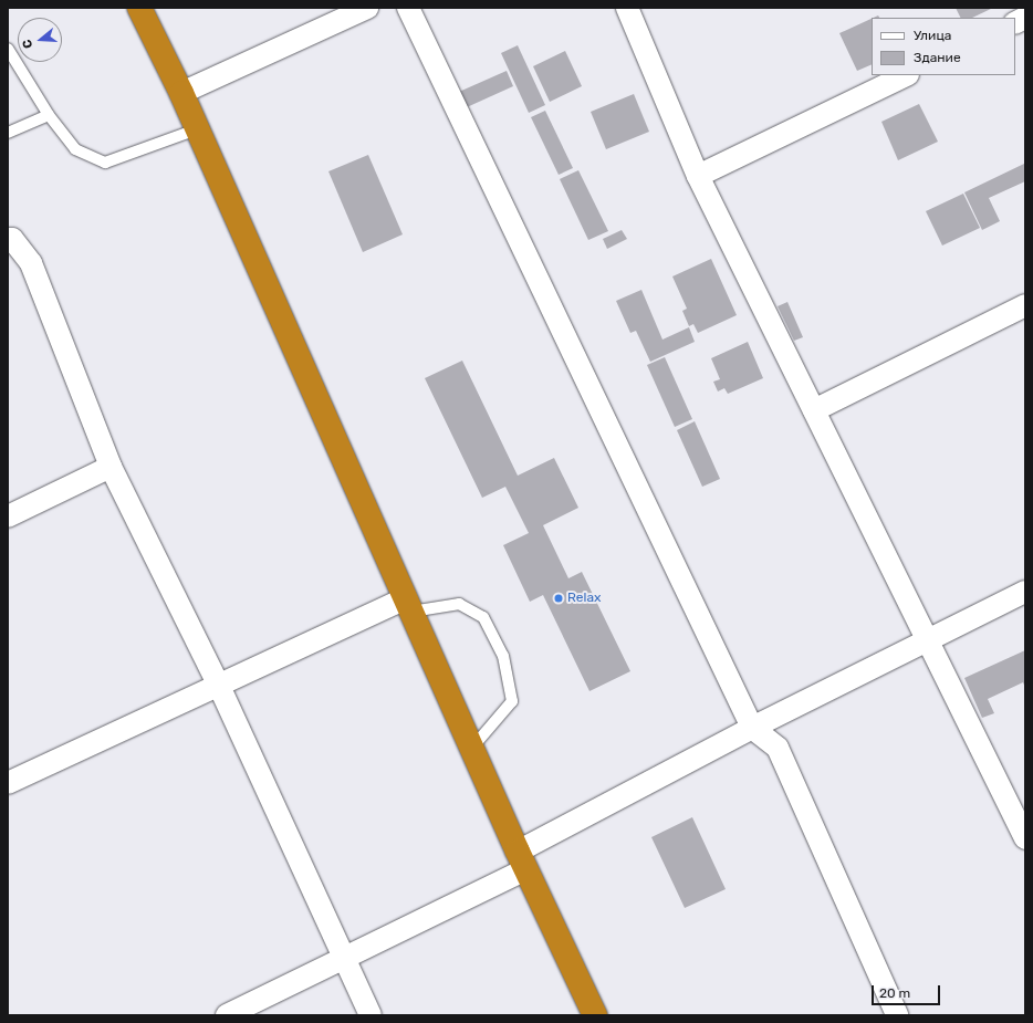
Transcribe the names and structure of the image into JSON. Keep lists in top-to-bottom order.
{
  "places": ["Relax"],
  "legend": ["Улица", "Здание"],
  "scale_bar": "20 m",
  "north": "left"
}
